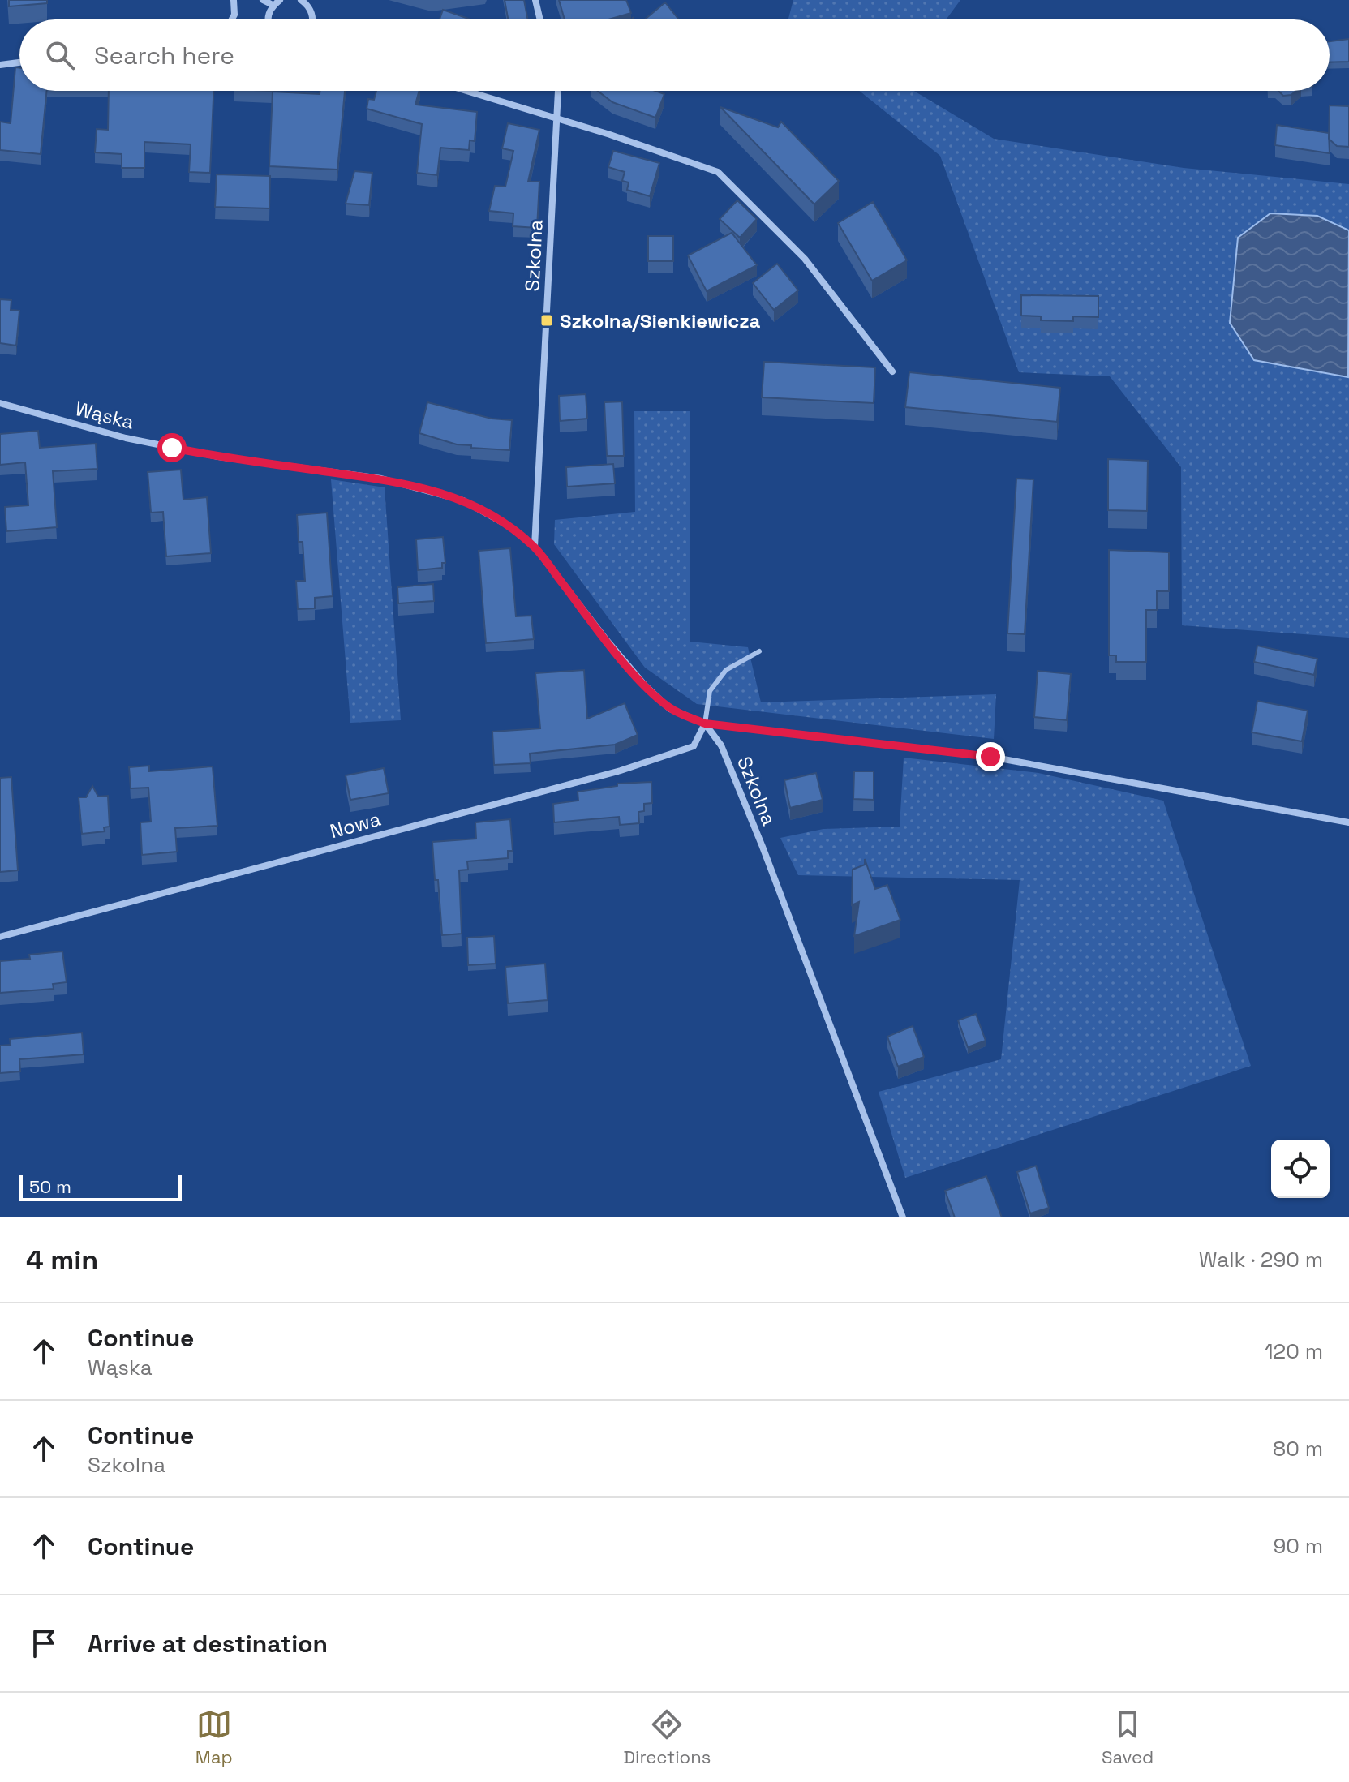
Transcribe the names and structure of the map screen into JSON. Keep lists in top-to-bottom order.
{
  "streets": {
    "street": ["Szkolna", "Wąska", "Nowa"]
  },
  "crossings": [
    ["Szkolna", "Wąska"],
    ["Szkolna", "Nowa"]
  ],
  "places": {
    "transit": ["Szkolna/Sienkiewicza"]
  },
  "scale_bar": "50 m",
  "page": {
    "search": "Search here",
    "scale": "50 m",
    "heading": ["4 min", "Walk · 290 m"],
    "list": [
      ["Continue", "Wąska", "120 m"],
      ["Continue", "Szkolna", "80 m"],
      ["Continue", "90 m"],
      "Arrive at destination"
    ],
    "nav": ["Map", "Directions", "Saved"]
  }
}
